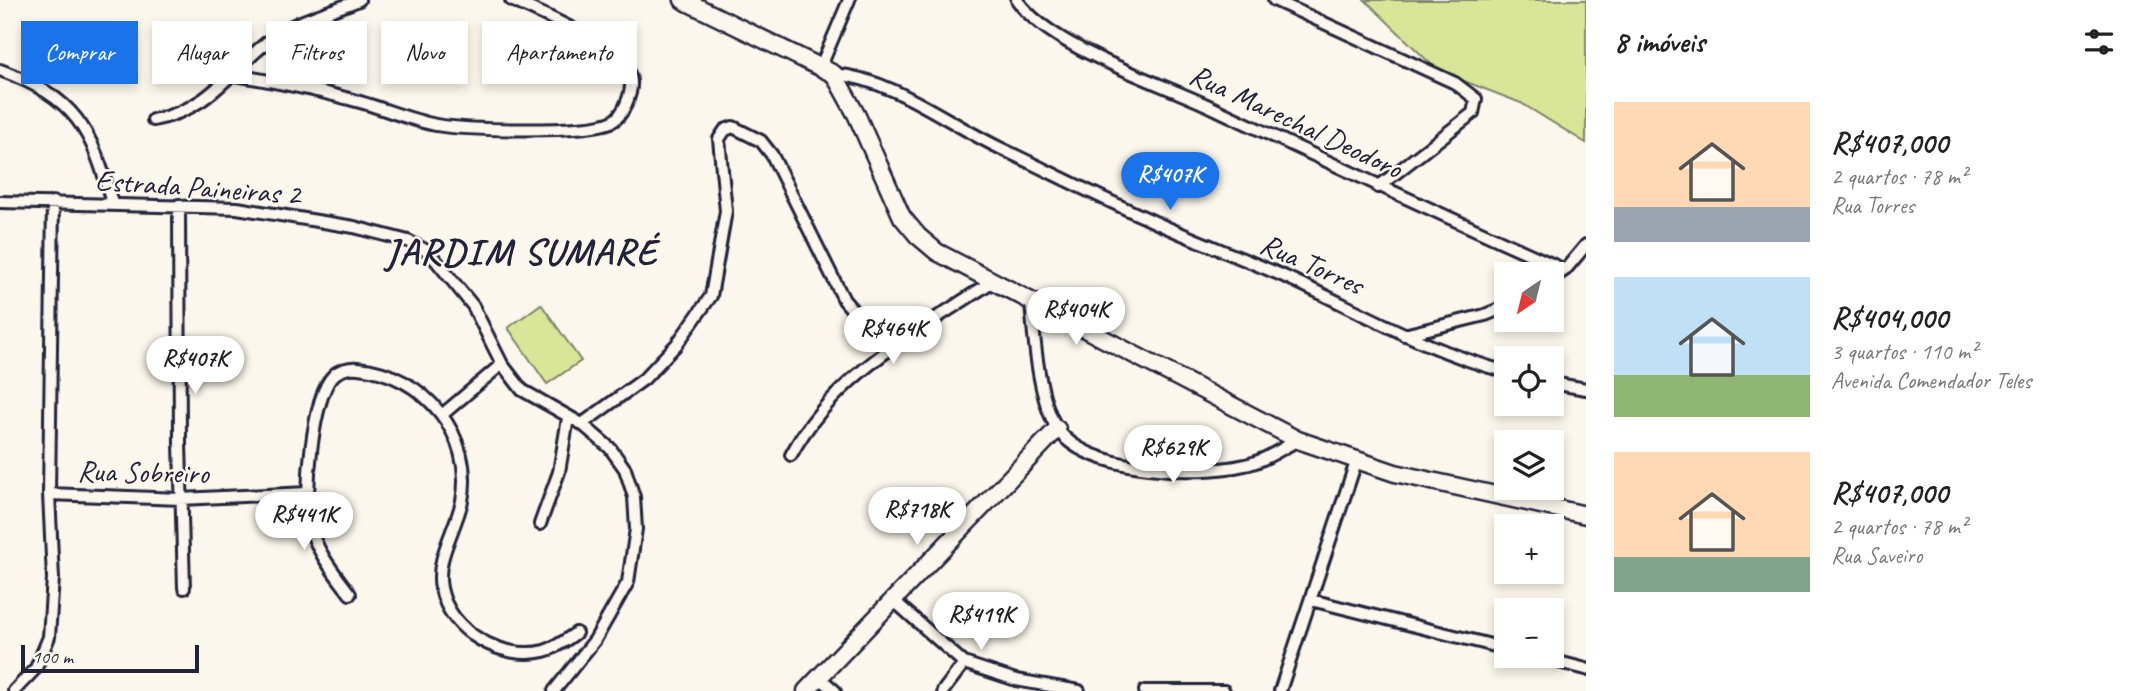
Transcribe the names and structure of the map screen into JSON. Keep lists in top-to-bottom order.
{
  "streets": {
    "street": [
      "Rua Marechal Deodoro",
      "Estrada Paineiras 2",
      "Rua Torres",
      "Rua Sobreiro"
    ]
  },
  "districts": ["JARDIM SUMARÉ"],
  "scale_bar": "100 m",
  "north": "bottom left",
  "page": {
    "heading": "8 imóveis",
    "chip": [
      "Comprar",
      "Alugar",
      "Filtros",
      "Novo",
      "Apartamento"
    ],
    "list": [
      {
        "name": "R$407,000",
        "note": "2 quartos · 78 m² · Rua Torres"
      },
      {
        "name": "R$404,000",
        "note": "3 quartos · 110 m² · Avenida Comendador Teles"
      },
      {
        "name": "R$407,000",
        "note": "2 quartos · 78 m² · Rua Saveiro"
      }
    ],
    "price": [
      "R$407K",
      "R$404K",
      "R$464K",
      "R$407K",
      "R$629K",
      "R$718K",
      "R$441K",
      "R$419K"
    ],
    "map_buttons": ["+", "−"],
    "scale": "100 m"
  }
}
